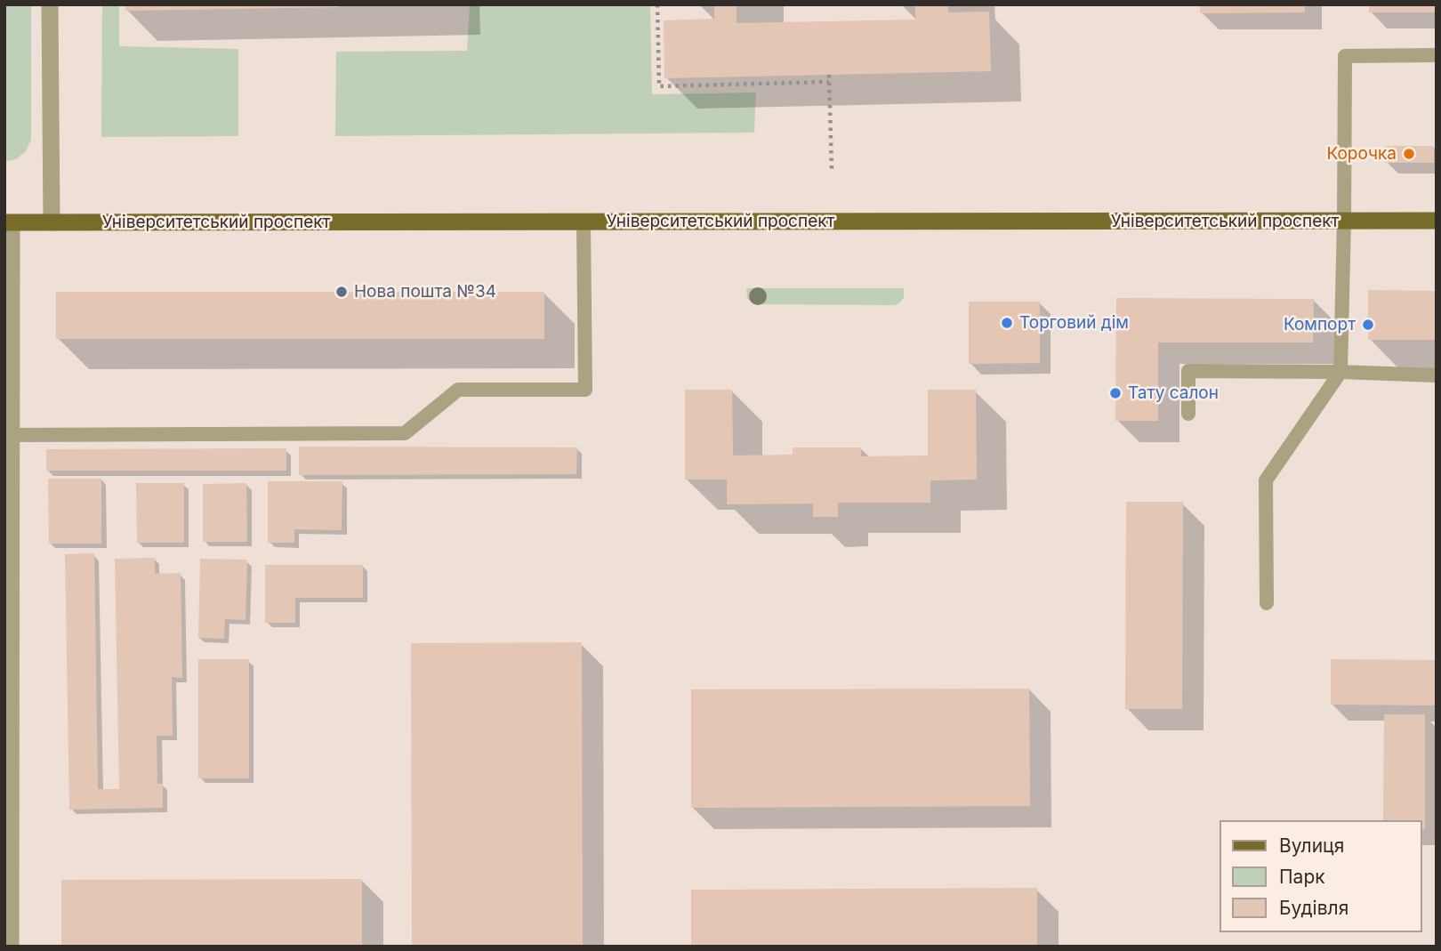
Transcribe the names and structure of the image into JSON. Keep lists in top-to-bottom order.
{
  "streets": {
    "main road": ["Університетський проспект"]
  },
  "places": [
    "Корочка",
    "Нова пошта №34",
    "Торговий дім",
    "Компорт",
    "Тату салон"
  ],
  "legend": ["Вулиця", "Парк", "Будівля"]
}
